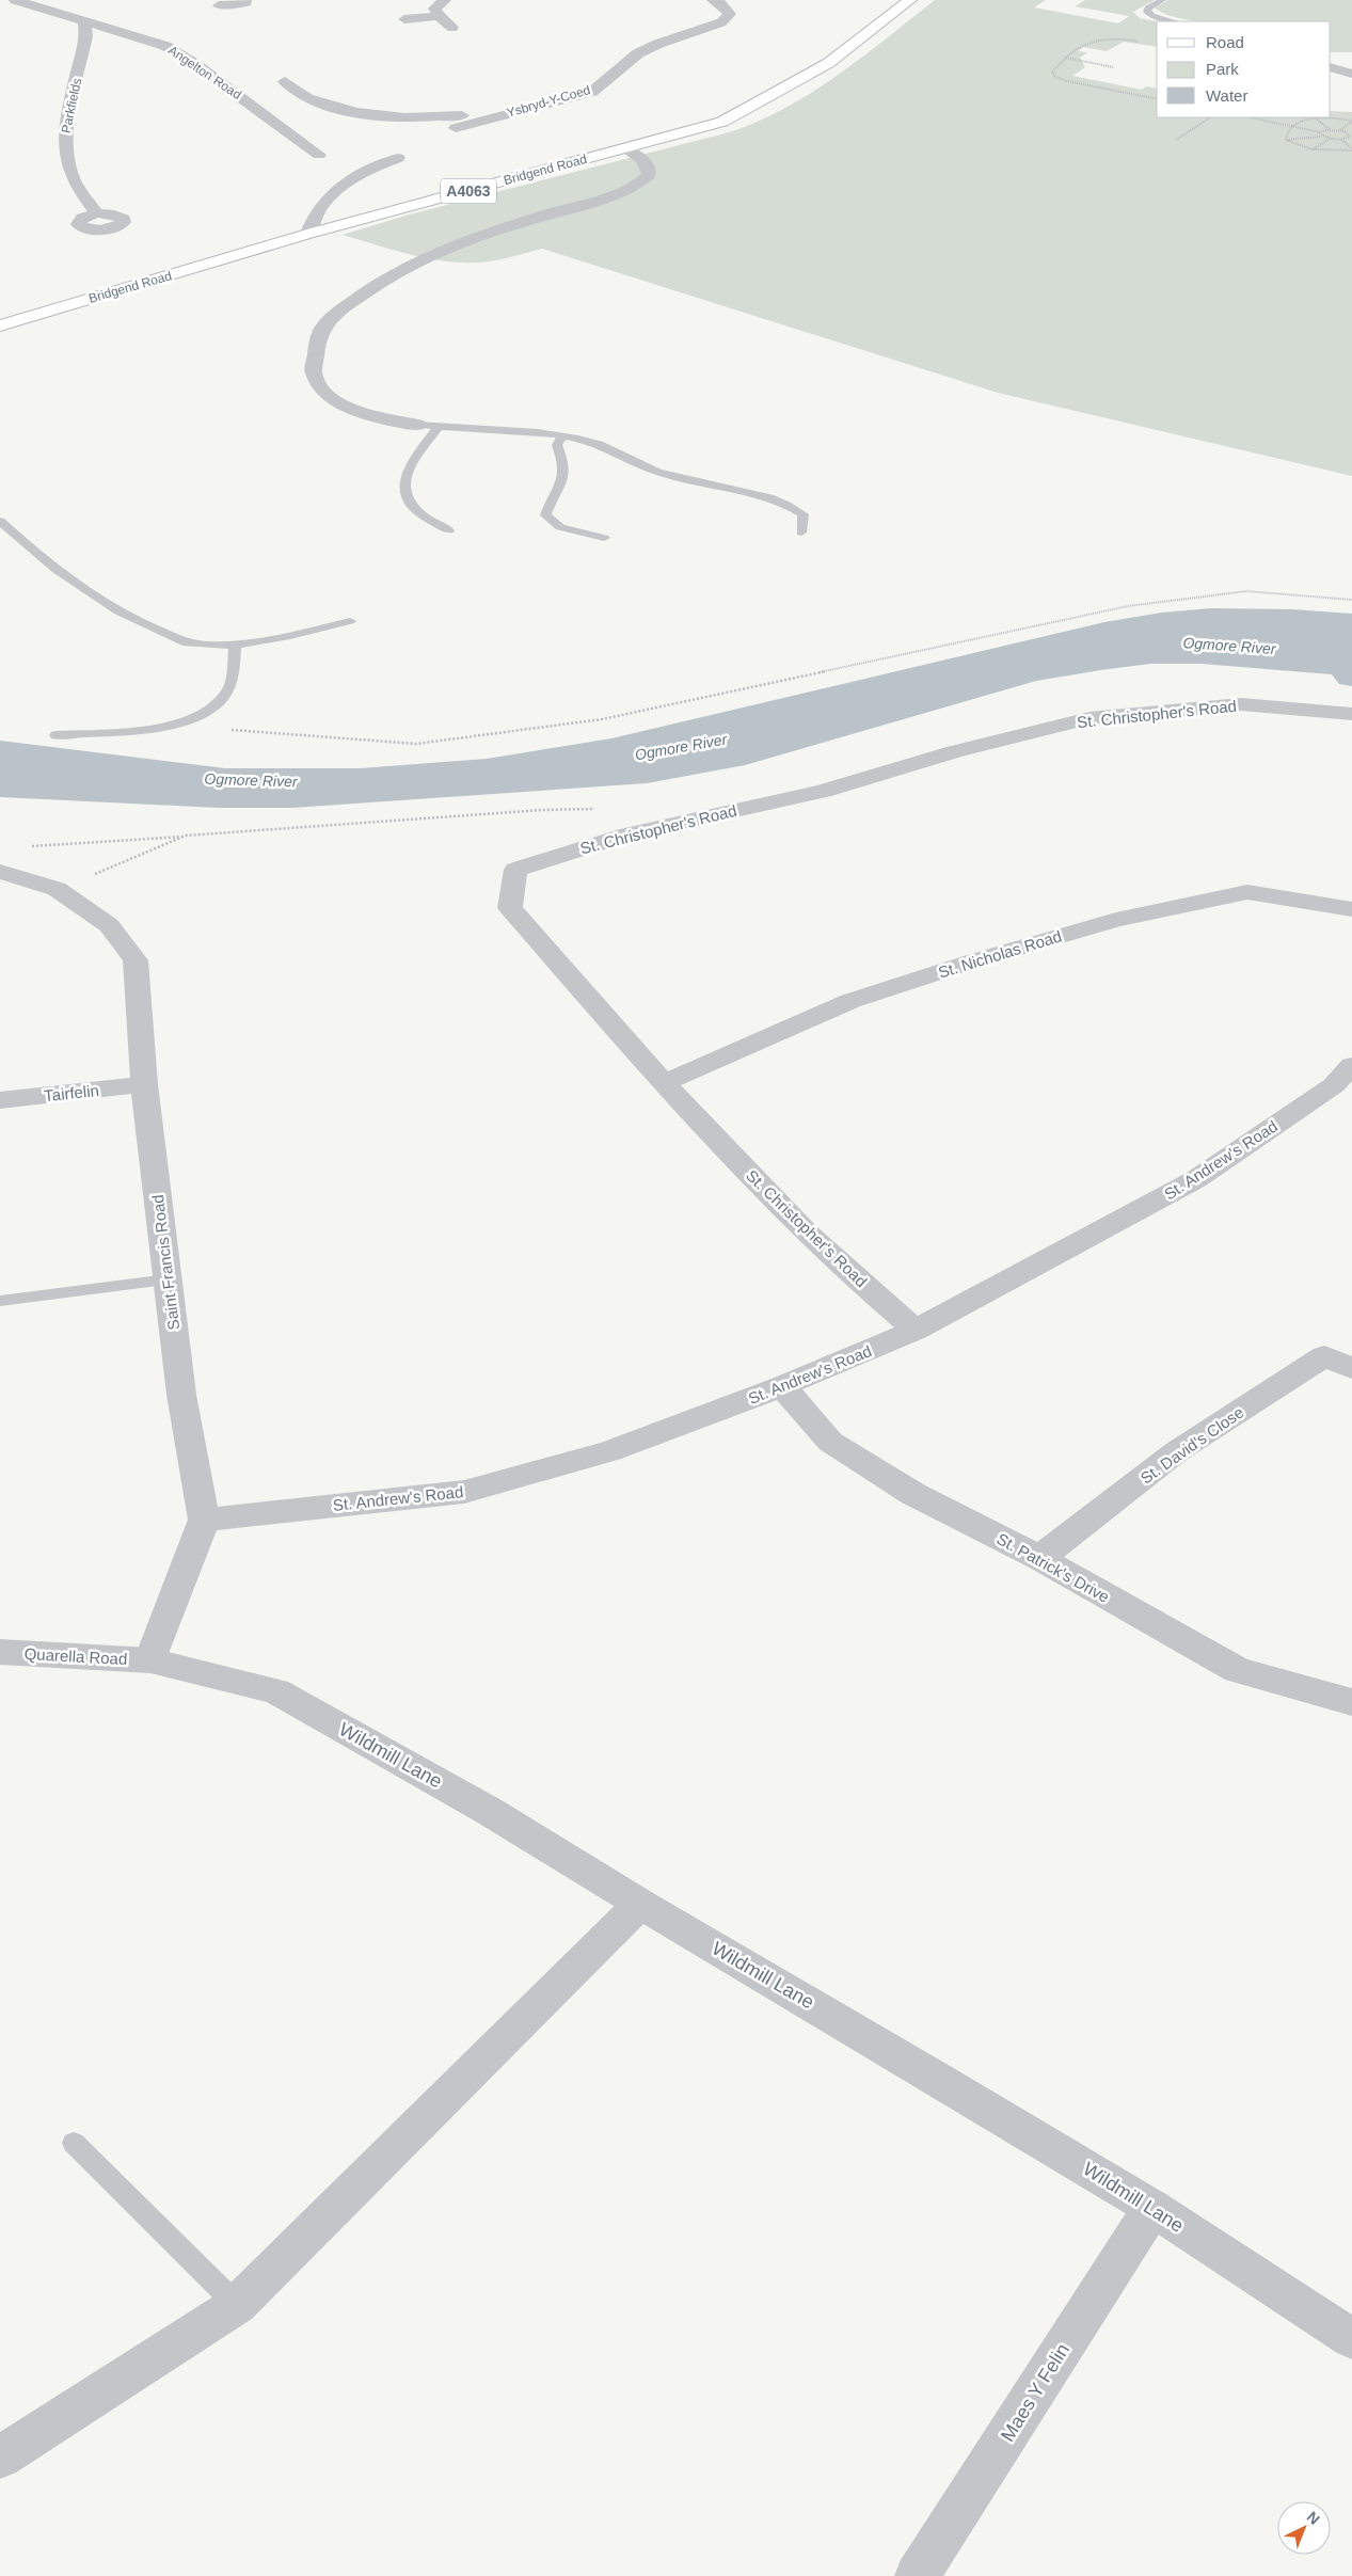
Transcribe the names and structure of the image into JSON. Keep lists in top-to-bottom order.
{
  "streets": {
    "main road": ["Bridgend Road", "A4063"],
    "street": [
      "Angelton Road",
      "Ysbryd-Y-Coed",
      "Parkfields",
      "St. Christopher's Road",
      "St. Nicholas Road",
      "Tairfelin",
      "St. Andrew's Road",
      "Saint Francis Road",
      "St. David's Close",
      "St. Patrick's Drive",
      "Quarella Road",
      "Wildmill Lane",
      "Maes Y Felin"
    ]
  },
  "crossings": [
    ["Angelton Road", "Parkfields"],
    ["St. Christopher's Road", "St. Nicholas Road"],
    ["St. Christopher's Road", "St. Andrew's Road"],
    ["Tairfelin", "Saint Francis Road"],
    ["St. Andrew's Road", "Saint Francis Road"],
    ["St. Andrew's Road", "St. Patrick's Drive"],
    ["St. David's Close", "St. Patrick's Drive"],
    ["Quarella Road", "Wildmill Lane"],
    ["Wildmill Lane", "Maes Y Felin"]
  ],
  "water": ["Ogmore River"],
  "legend": ["Road", "Park", "Water"],
  "north": "top right"
}
